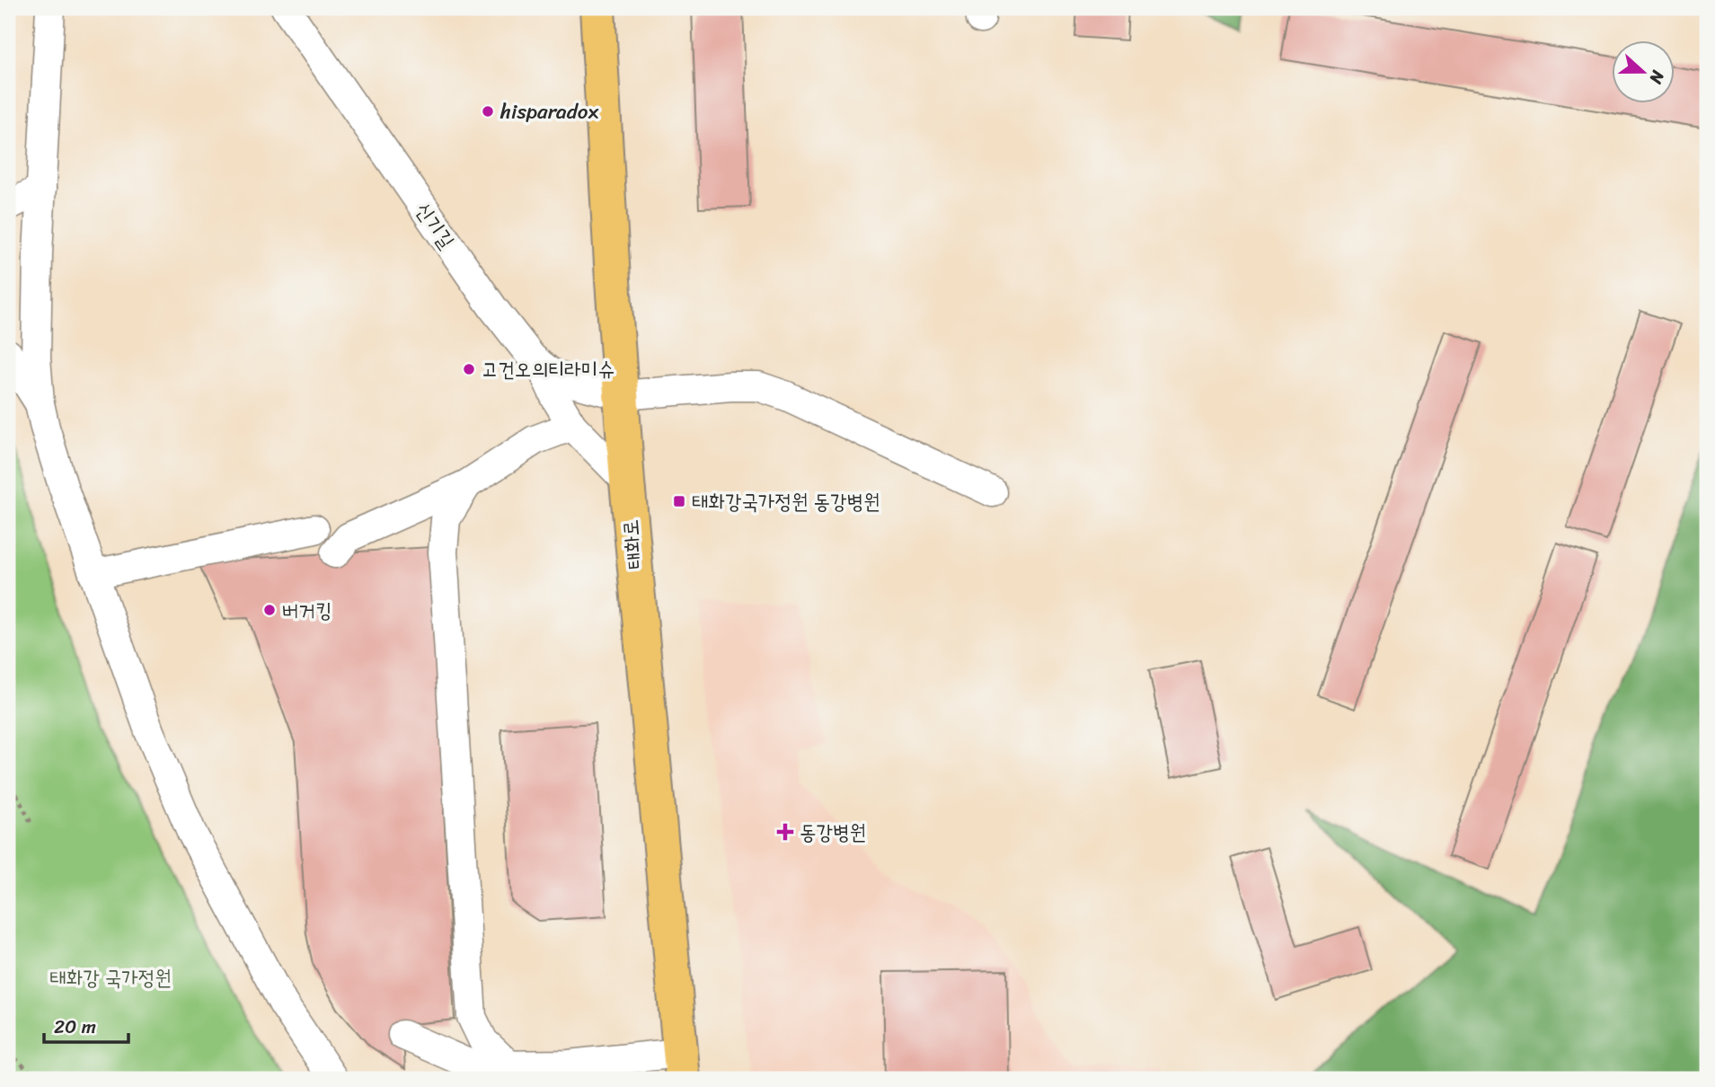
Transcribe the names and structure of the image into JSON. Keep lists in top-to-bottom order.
{
  "streets": {
    "main road": ["태화로"],
    "street": ["신기길"]
  },
  "crossings": [
    ["신기길", "태화로"]
  ],
  "parks": ["태화강 국가정원"],
  "places": {
    "other": ["hisparadox", "고건오의티라미슈", "버거킹"],
    "transit": ["태화강국가정원 동강병원"],
    "health": ["동강병원"]
  },
  "scale_bar": "20 m",
  "north": "right"
}
